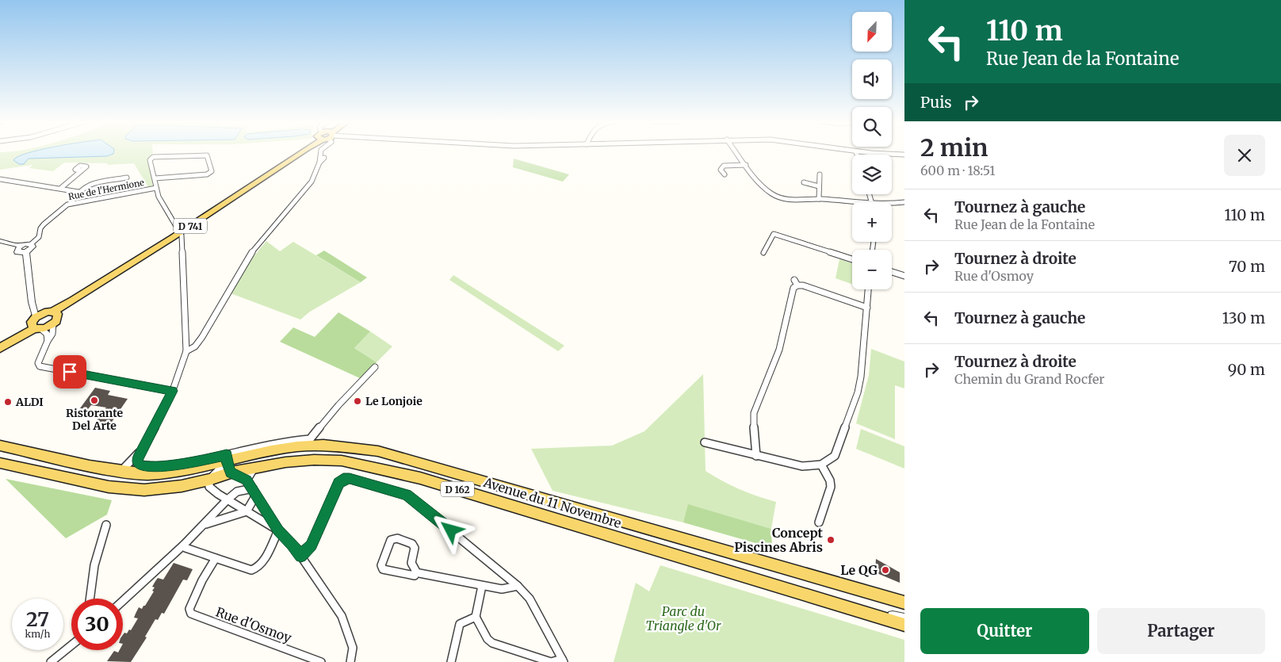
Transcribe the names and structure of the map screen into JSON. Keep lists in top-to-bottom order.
{
  "streets": {
    "main road": ["D 741", "D 162", "Avenue du 11 Novembre"],
    "street": ["Rue de l'Hermione", "Rue d'Osmoy"]
  },
  "parks": ["Parc du Triangle d'Or"],
  "places": [
    "Ristorante Del Arte",
    "Le Lonjoie",
    "ALDI",
    "Concept Piscines Abris",
    "Le QG"
  ],
  "north": "bottom left",
  "page": {
    "turn": ["110 m", "Rue Jean de la Fontaine"],
    "map_buttons": ["+", "−"],
    "then": "Puis",
    "heading": ["2 min", "600 m · 18:51"],
    "list": [
      {
        "name": "Tournez à gauche",
        "note": "Rue Jean de la Fontaine",
        "value": "110 m"
      },
      {
        "name": "Tournez à droite",
        "note": "Rue d'Osmoy",
        "value": "70 m"
      },
      {
        "name": "Tournez à gauche",
        "value": "130 m"
      },
      {
        "name": "Tournez à droite",
        "note": "Chemin du Grand Rocfer",
        "value": "90 m"
      }
    ],
    "speed": "27 km/h",
    "limit": "30",
    "buttons": ["Quitter", "Partager"]
  }
}
